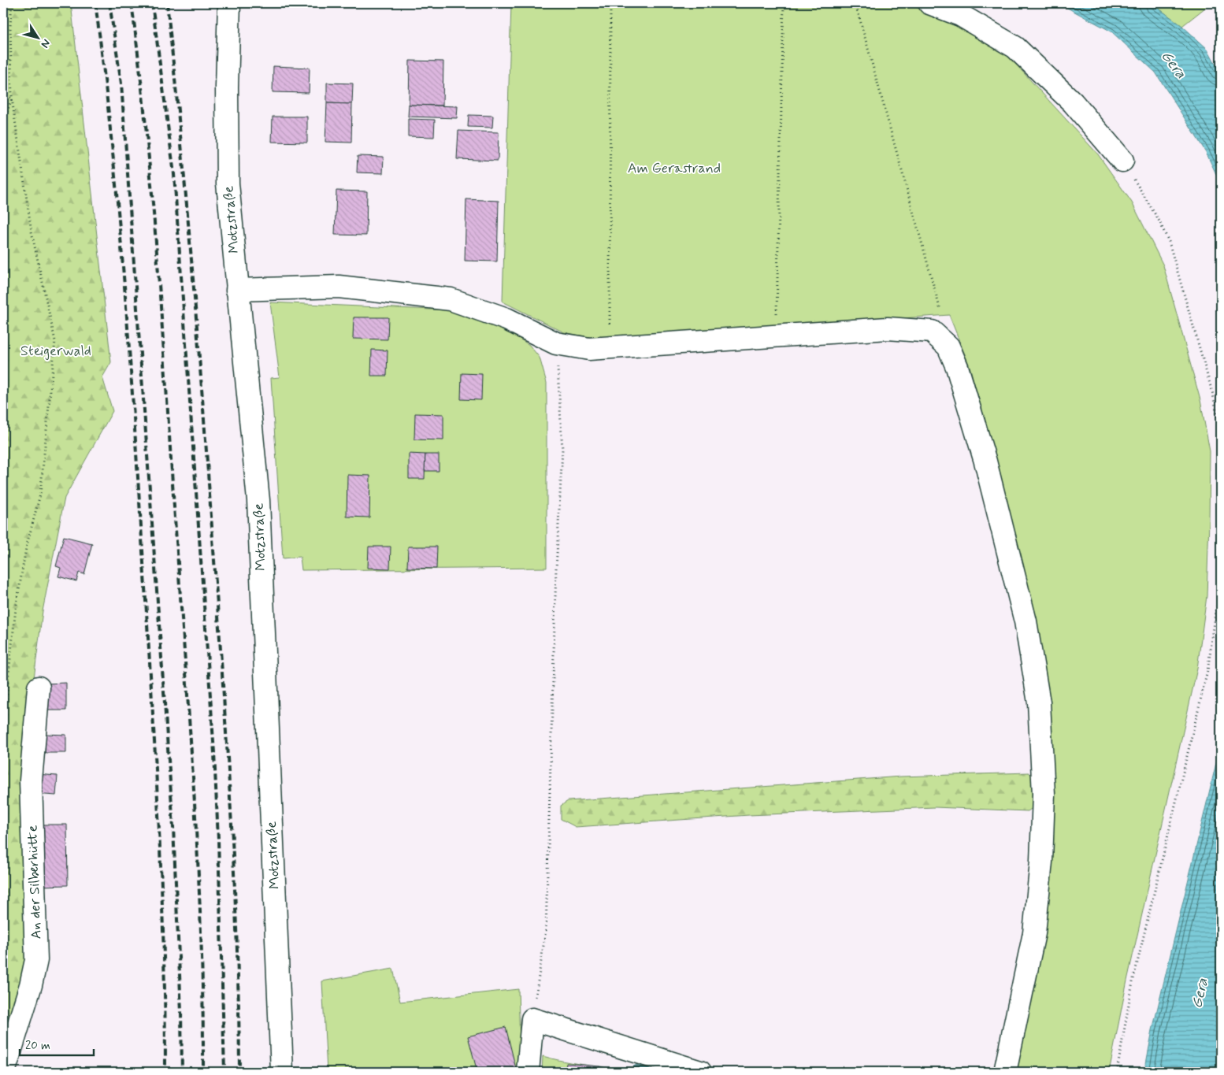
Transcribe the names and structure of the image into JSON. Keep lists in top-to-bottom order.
{
  "streets": {
    "street": ["Motzstraße", "An der Silberhütte"]
  },
  "water": ["Gera"],
  "parks": ["Am Gerastrand", "Steigerwald"],
  "scale_bar": "20 m",
  "north": "bottom right"
}
